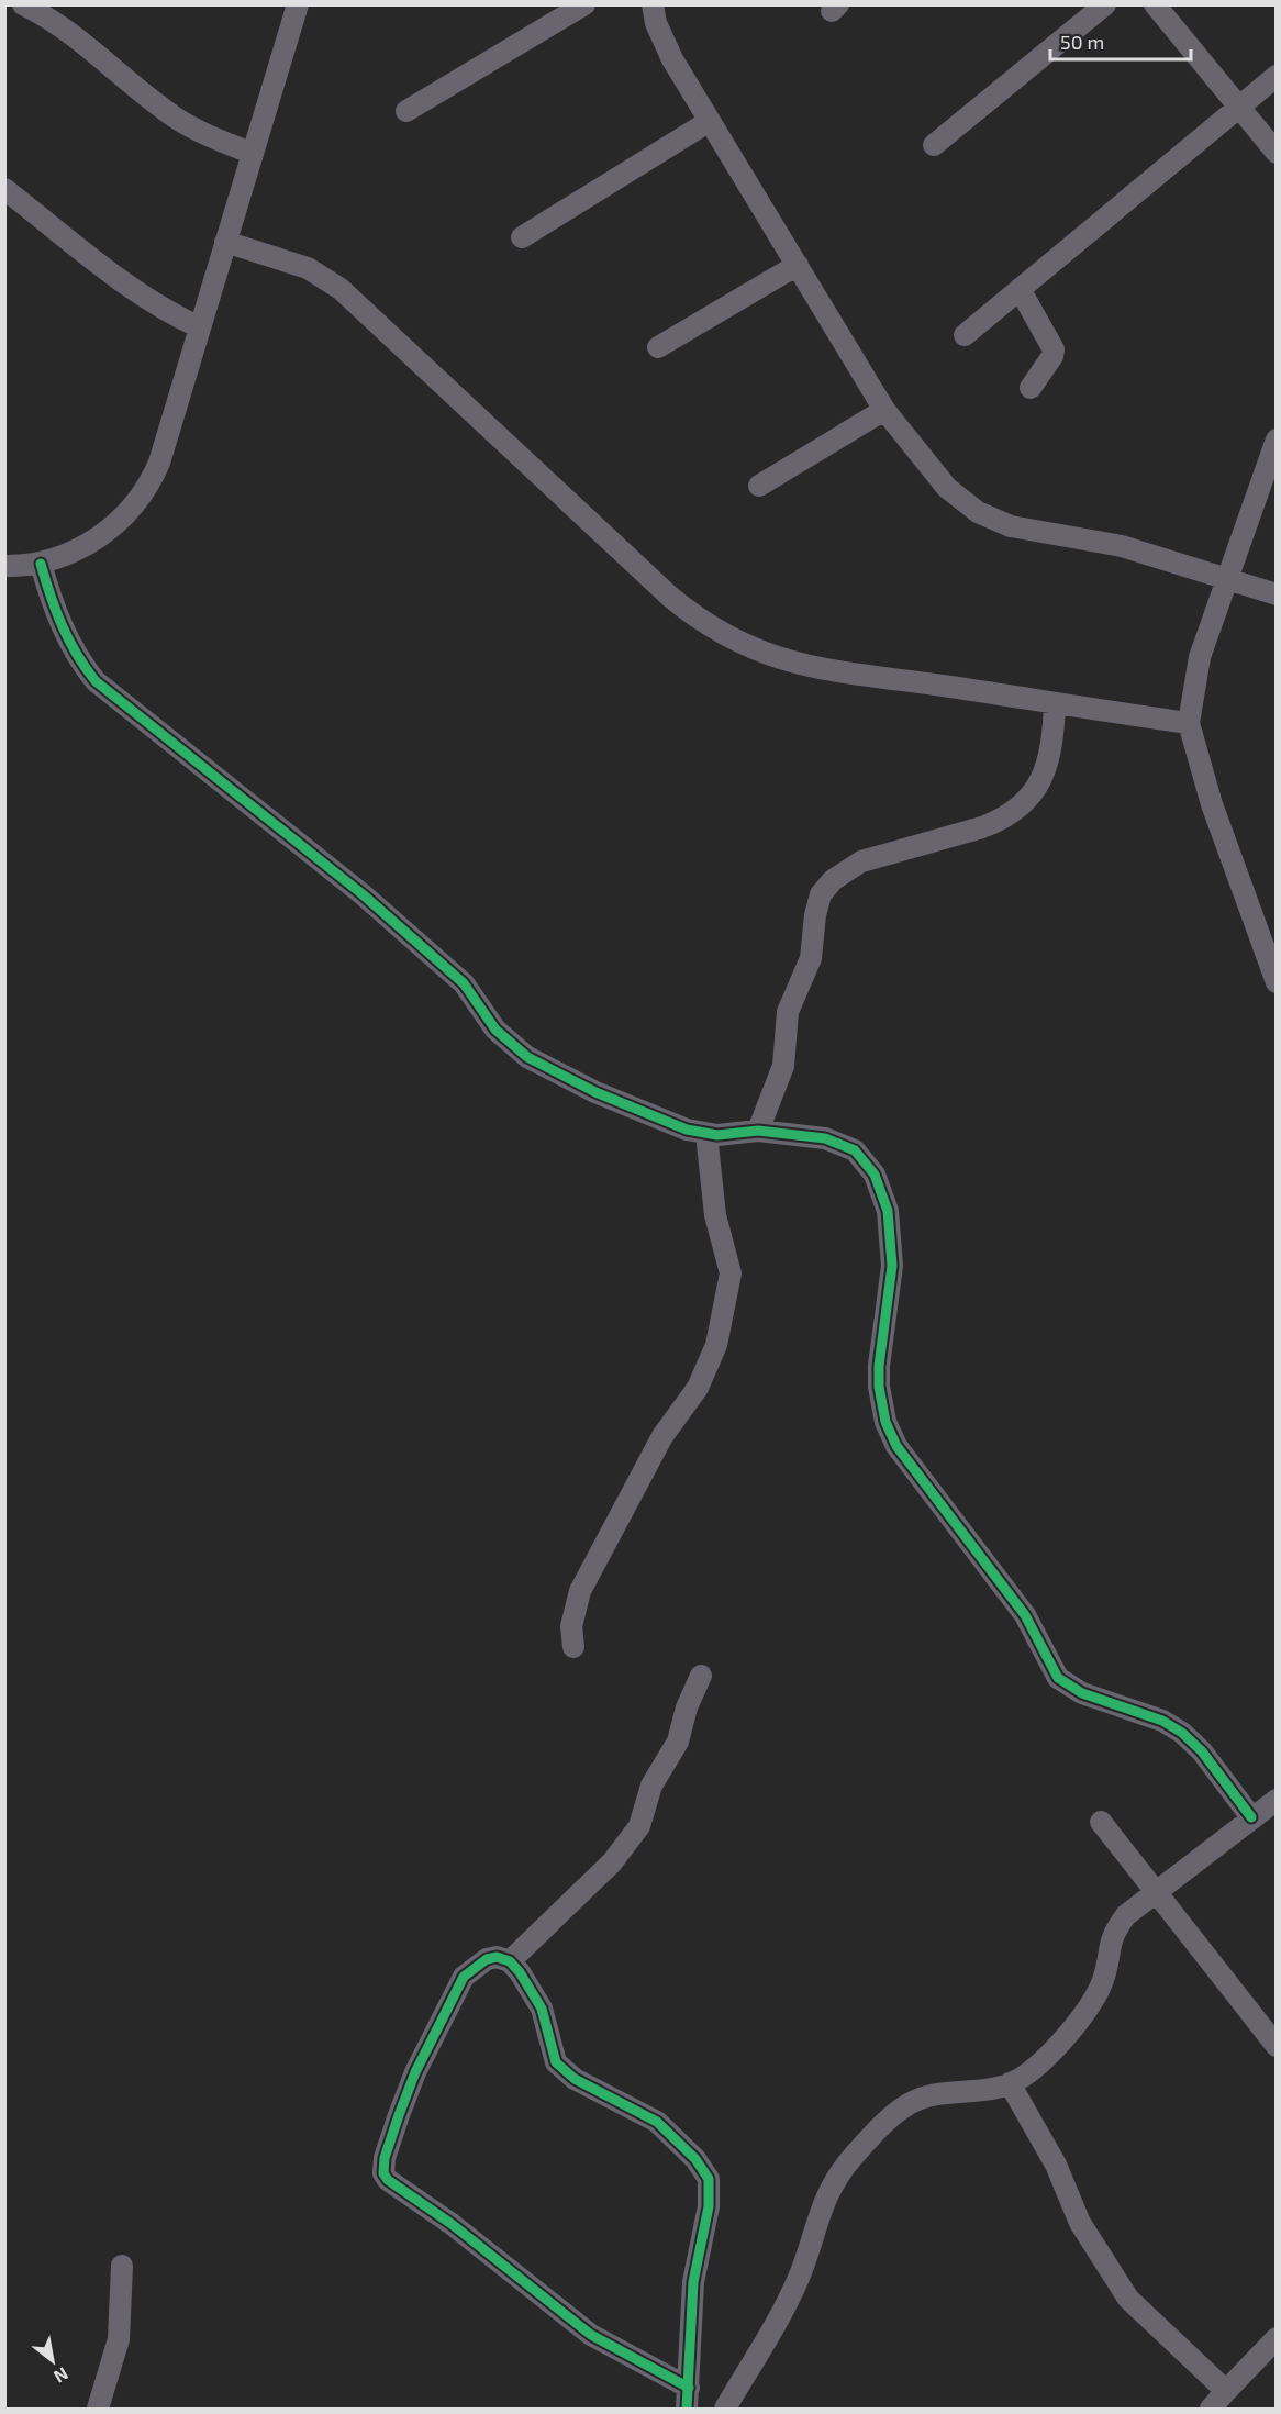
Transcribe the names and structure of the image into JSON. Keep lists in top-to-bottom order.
{
  "scale_bar": "50 m",
  "north": "bottom right"
}
